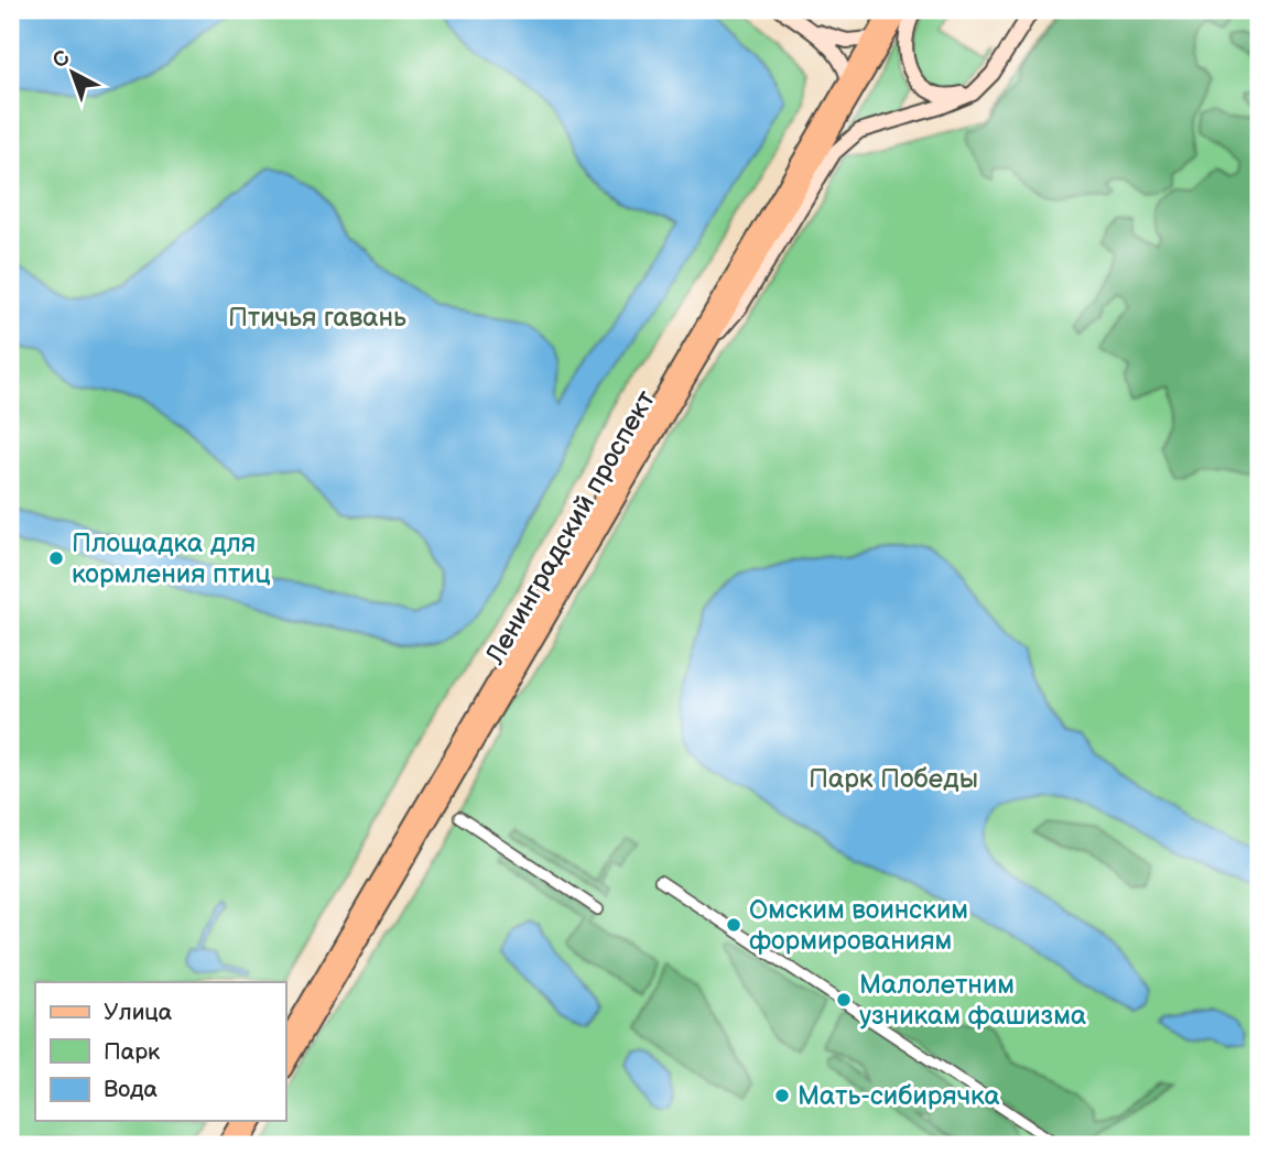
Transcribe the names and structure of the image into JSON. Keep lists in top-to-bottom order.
{
  "streets": {
    "main road": ["Ленинградский проспект"]
  },
  "parks": ["Птичья гавань", "Парк Победы"],
  "places": [
    "Площадка для кормления птиц",
    "Омским воинским формированиям",
    "Малолетним узникам фашизма",
    "Мать-сибирячка"
  ],
  "legend": ["Улица", "Парк", "Вода"],
  "north": "top left"
}
